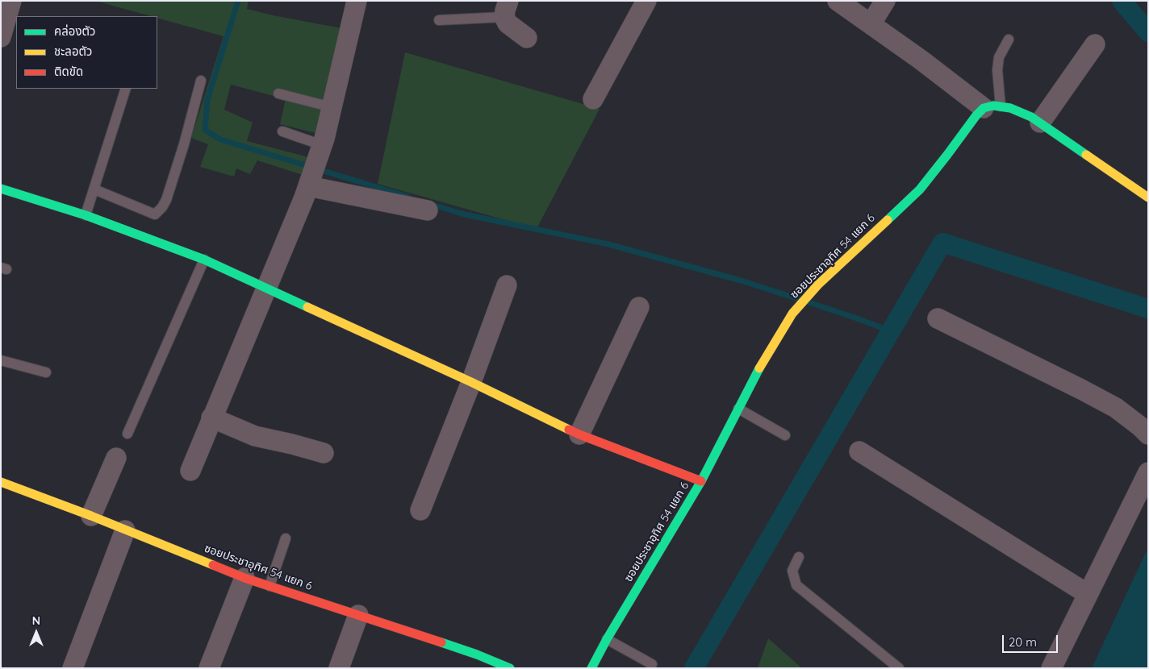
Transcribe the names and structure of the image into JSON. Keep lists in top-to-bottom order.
{
  "streets": {
    "street": ["ซอยประชาอุทิศ 54 แยก 6"]
  },
  "legend": ["คล่องตัว", "ชะลอตัว", "ติดขัด"],
  "scale_bar": "20 m",
  "north": "top"
}
